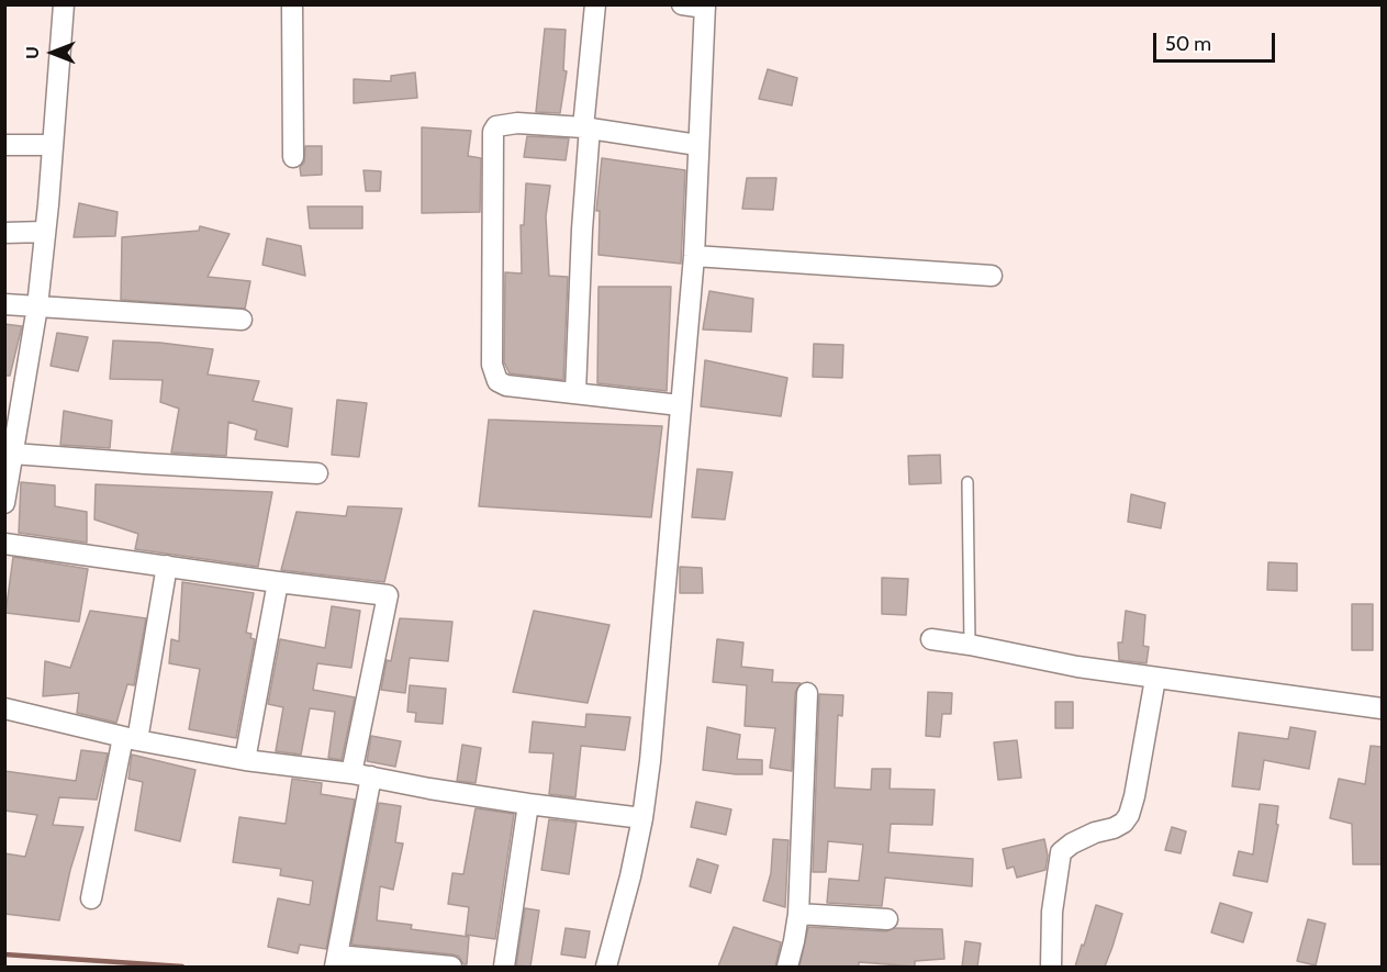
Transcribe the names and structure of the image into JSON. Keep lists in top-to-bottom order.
{
  "scale_bar": "50 m",
  "north": "left"
}
